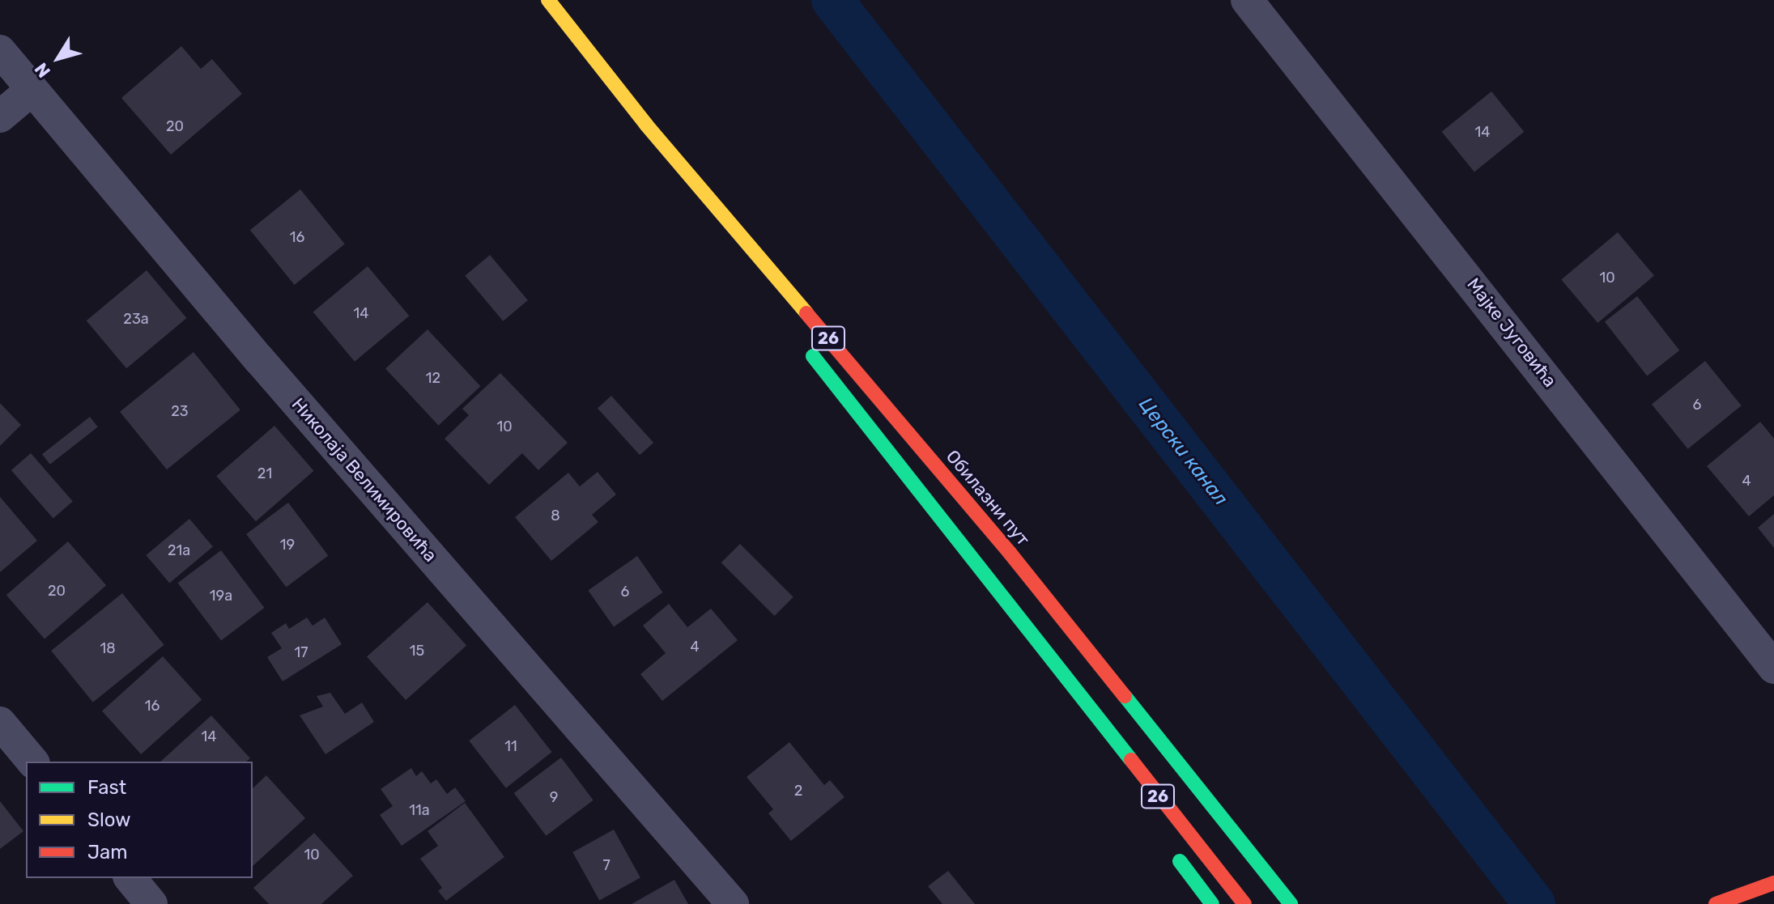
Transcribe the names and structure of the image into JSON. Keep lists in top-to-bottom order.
{
  "streets": {
    "main road": ["26", "Обилазни пут"],
    "street": ["Мајке Југовића", "Николаја Велимировића"]
  },
  "water": ["Церски канал"],
  "house_numbers": [
    "20",
    "14",
    "16",
    "10",
    "14",
    "23a",
    "12",
    "6",
    "23",
    "10",
    "21",
    "4",
    "8",
    "19",
    "21a",
    "20",
    "6",
    "19a",
    "4",
    "18",
    "15",
    "17",
    "16",
    "14",
    "11",
    "2",
    "9",
    "11a",
    "10",
    "7"
  ],
  "legend": ["Fast", "Slow", "Jam"],
  "north": "bottom left"
}
